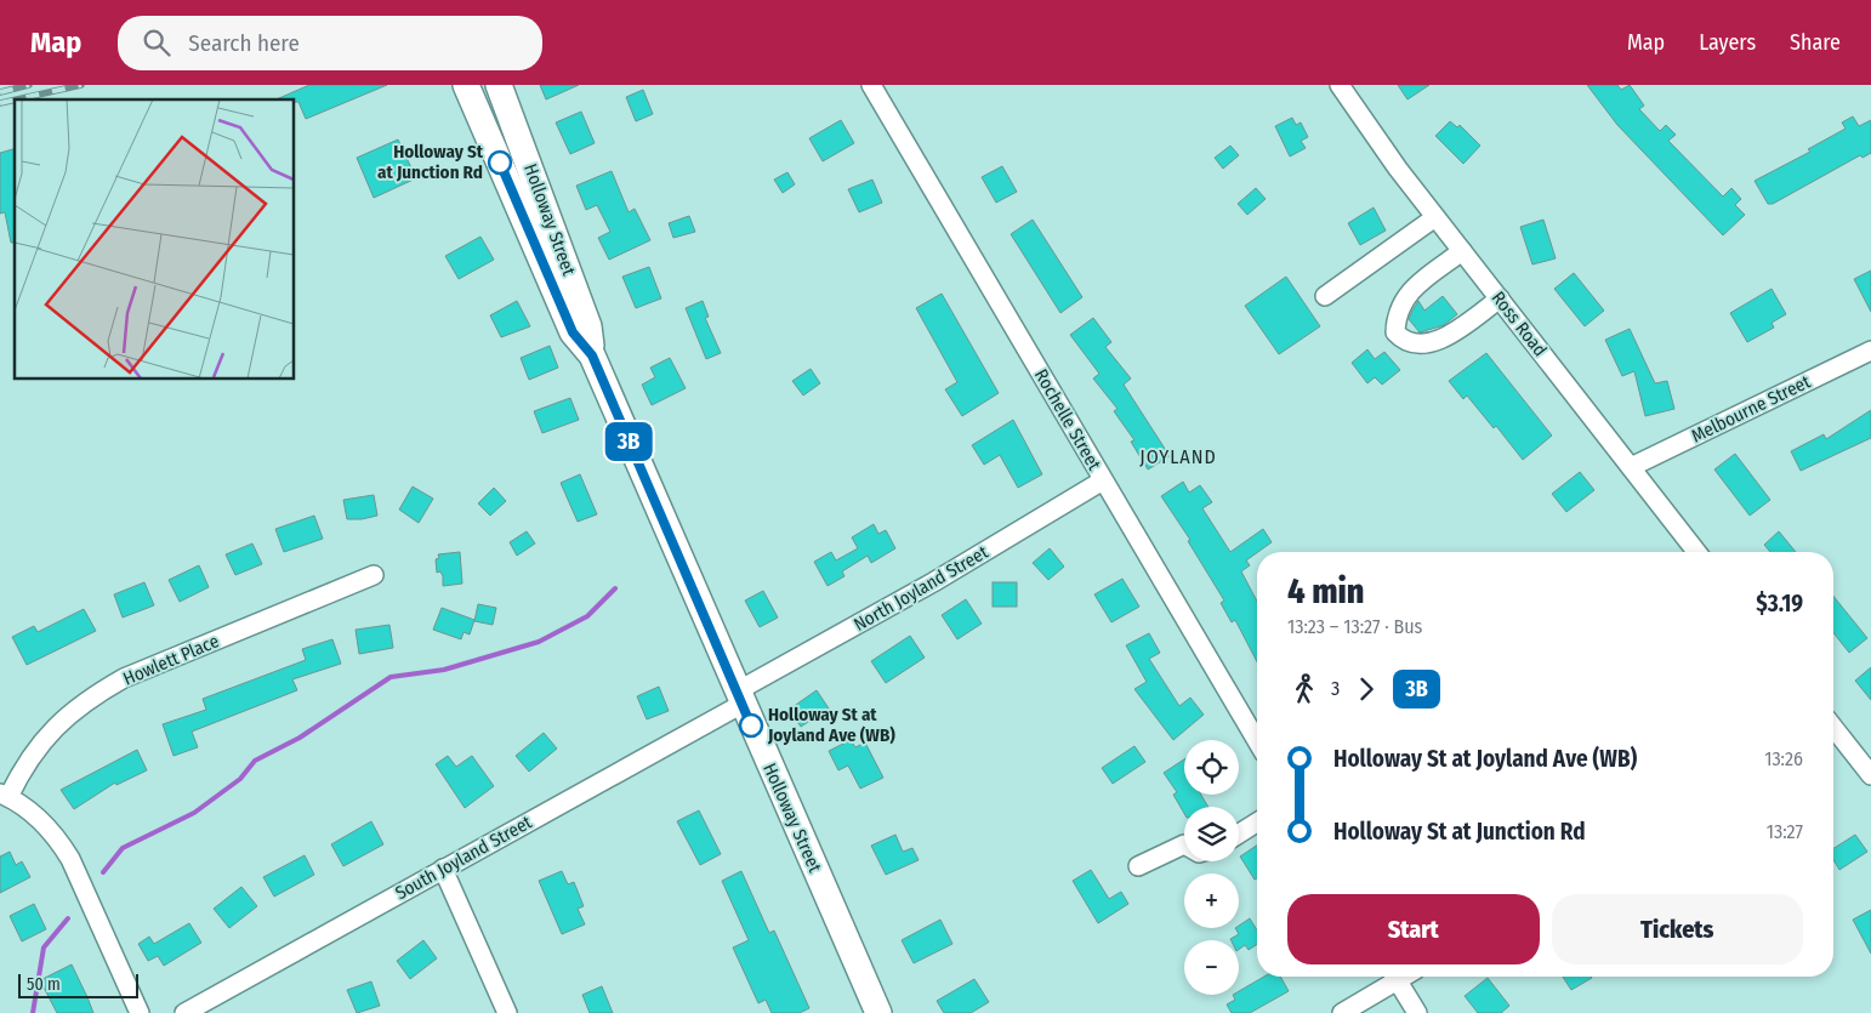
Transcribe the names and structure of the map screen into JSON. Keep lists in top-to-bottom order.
{
  "streets": {
    "highway": ["Holloway Street"],
    "street": [
      "Ross Road",
      "Melbourne Street",
      "Rochelle Street",
      "North Joyland Street",
      "Howlett Place",
      "South Joyland Street"
    ]
  },
  "crossings": [
    ["Holloway Street", "North Joyland Street"],
    ["Holloway Street", "South Joyland Street"],
    ["Ross Road", "Melbourne Street"],
    ["Rochelle Street", "North Joyland Street"],
    ["North Joyland Street", "South Joyland Street"]
  ],
  "districts": ["JOYLAND"],
  "places": ["Holloway St at Junction Rd", "Holloway St at Joyland Ave (WB)"],
  "lines": ["bus line 3B"],
  "scale_bar": "50 m",
  "page": {
    "header": "Map",
    "search": "Search here",
    "nav": ["Map", "Layers", "Share"],
    "on_map": "3B",
    "heading": ["4 min", "13:23 – 13:27 · Bus", "$3.19"],
    "legs": ["3", "3B"],
    "list": [
      {
        "name": "Holloway St at Joyland Ave (WB)",
        "value": "13:26"
      },
      {
        "name": "Holloway St at Junction Rd",
        "value": "13:27"
      }
    ],
    "map_buttons": ["+", "−"],
    "buttons": ["Start", "Tickets"],
    "scale": "50 m"
  }
}
